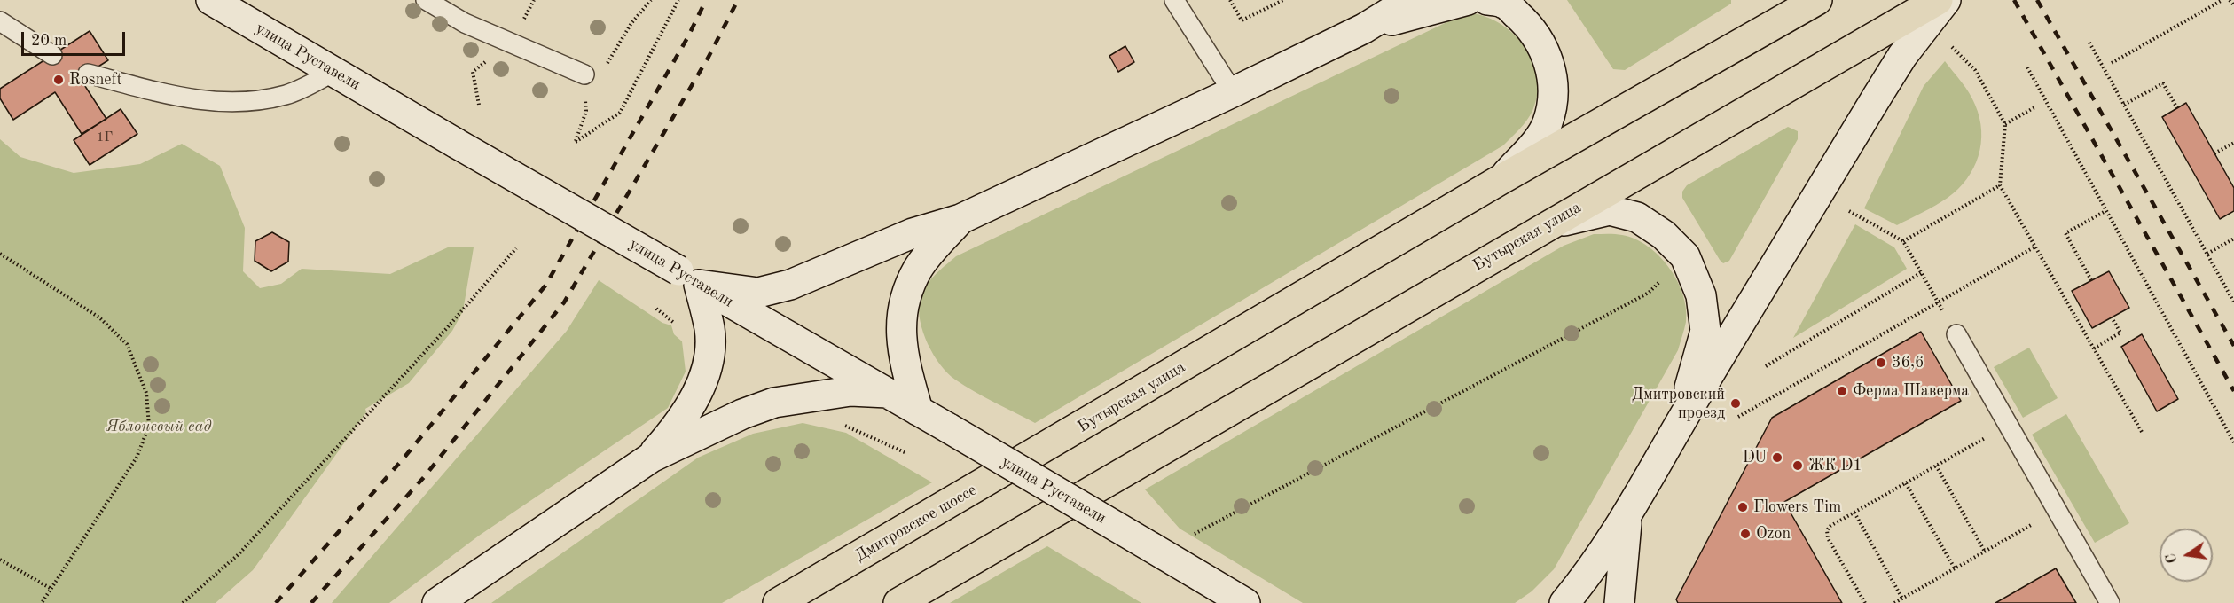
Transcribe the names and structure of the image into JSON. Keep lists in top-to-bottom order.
{
  "streets": {
    "main road": ["улица Руставели", "Бутырская улица", "Дмитровское шоссе"]
  },
  "crossings": [
    ["Бутырская улица", "Дмитровское шоссе"]
  ],
  "parks": ["Яблоневый сад"],
  "places": [
    "Rosneft",
    "36,6",
    "Ферма Шаверма",
    "Дмитровский проезд",
    "DU",
    "ЖК D1",
    "Flowers Tim",
    "Ozon"
  ],
  "house_numbers": ["1Г"],
  "scale_bar": "20 m",
  "north": "left"
}
